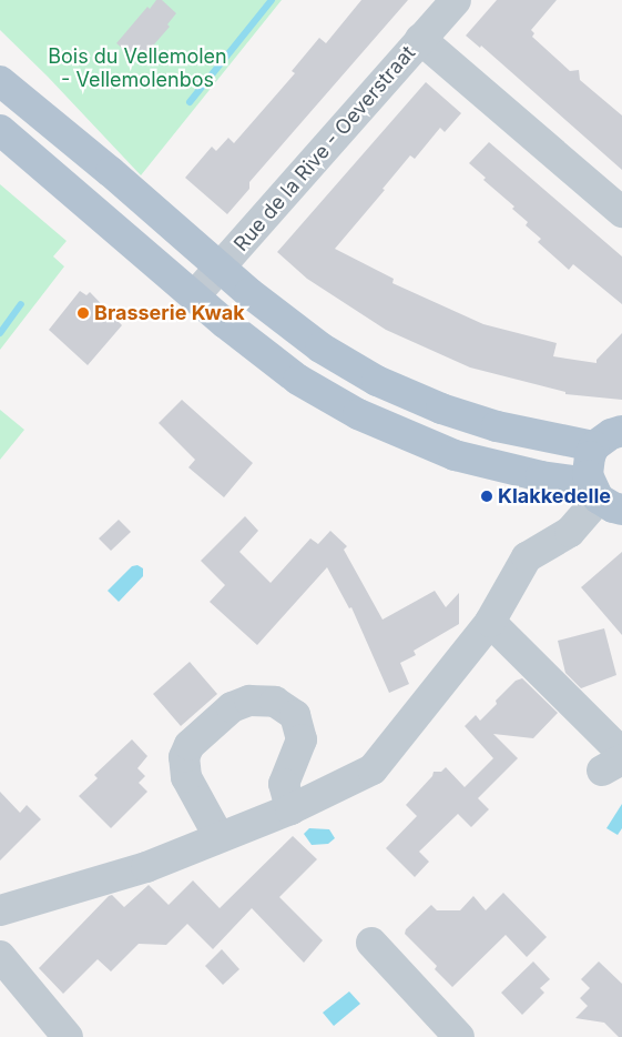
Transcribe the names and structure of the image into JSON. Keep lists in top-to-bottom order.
{
  "streets": {
    "street": ["Rue de la Rive - Oeverstraat"]
  },
  "parks": ["Bois du Vellemolen - Vellemolenbos"],
  "places": ["Brasserie Kwak", "Klakkedelle"]
}
